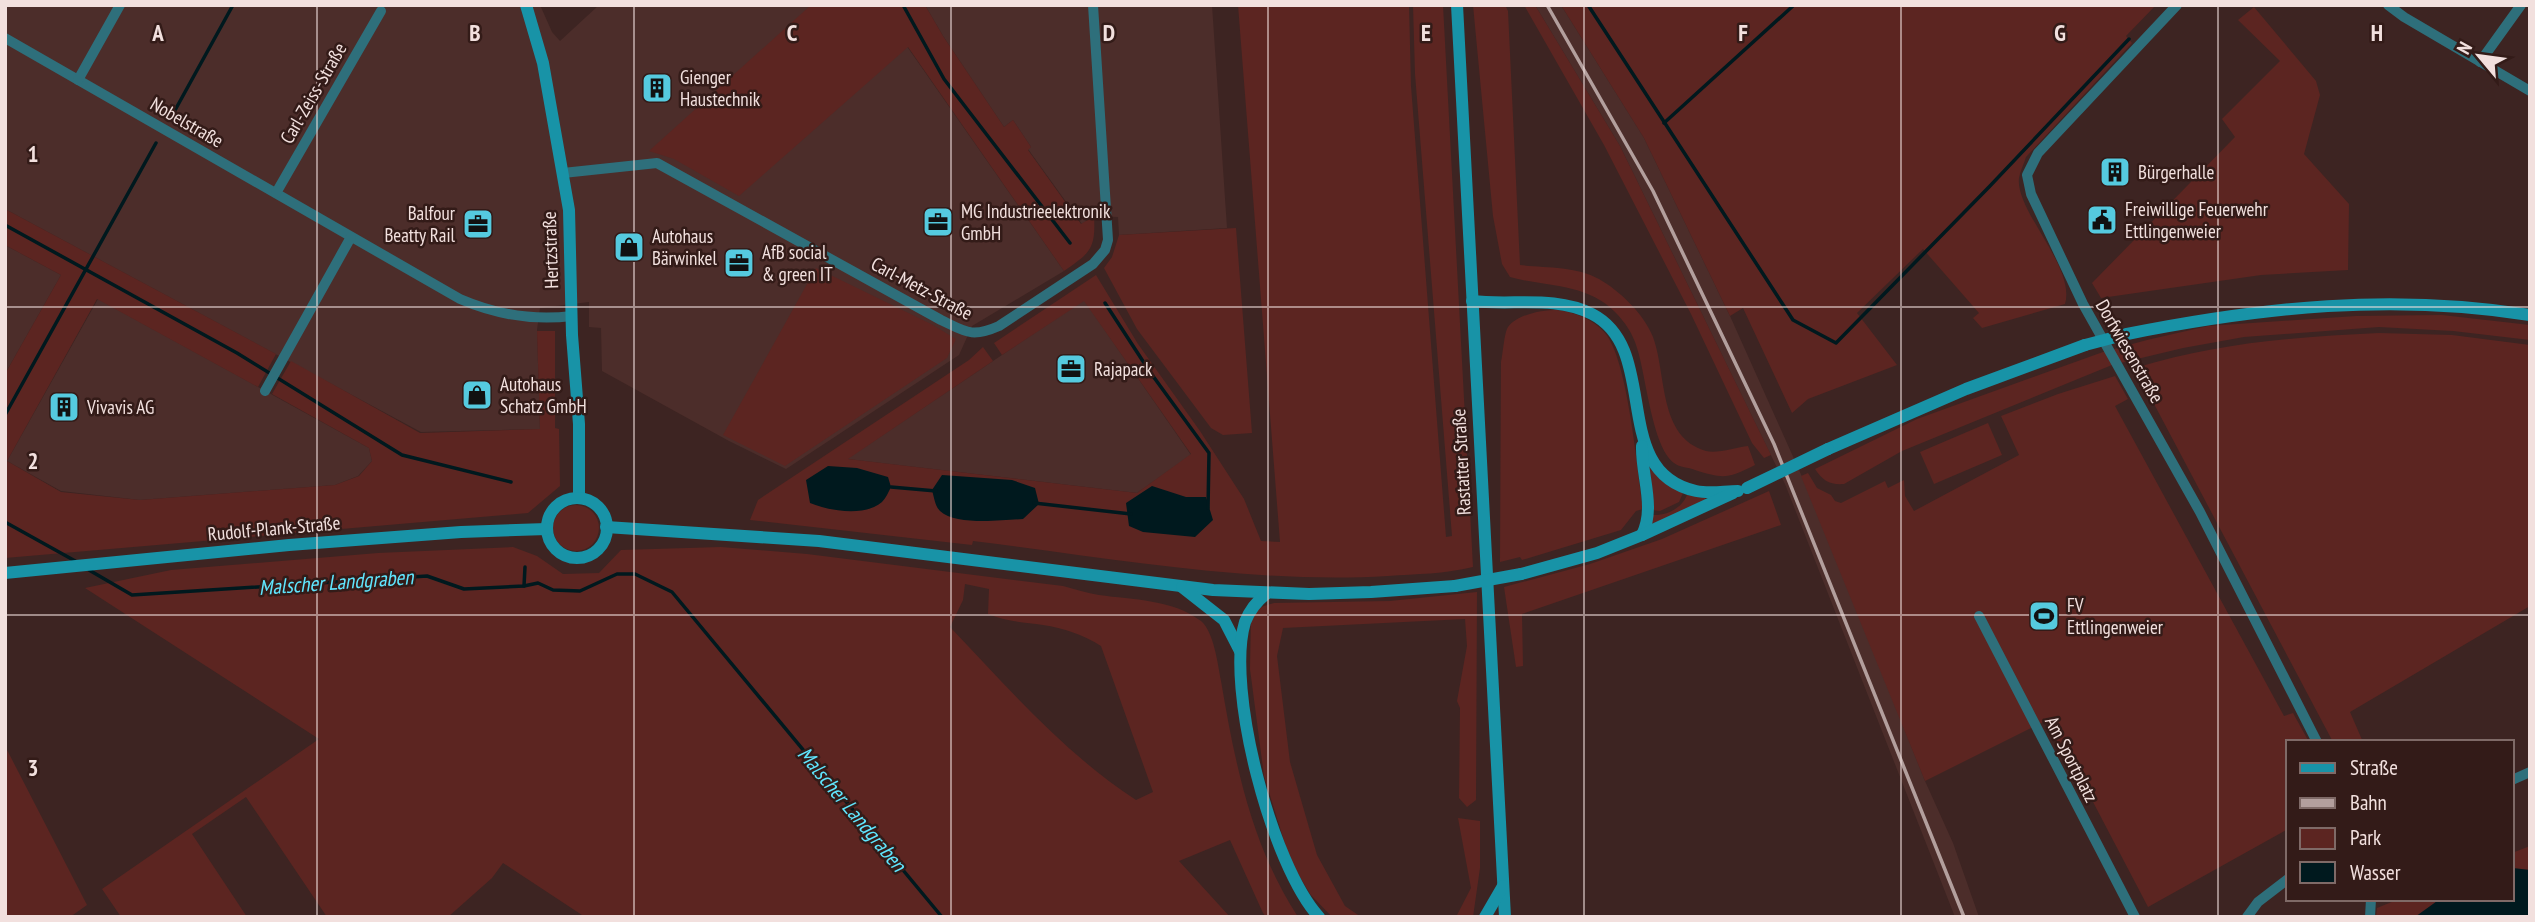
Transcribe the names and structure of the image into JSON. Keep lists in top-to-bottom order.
{
  "streets": {
    "main road": ["Hertzstraße", "Rastatter Straße", "Rudolf-Plank-Straße"],
    "street": [
      "Carl-Zeiss-Straße",
      "Nobelstraße",
      "Carl-Metz-Straße",
      "Dorfwiesenstraße",
      "Am Sportplatz"
    ]
  },
  "crossings": [
    ["Carl-Zeiss-Straße", "Nobelstraße"],
    ["Nobelstraße", "Hertzstraße"],
    ["Hertzstraße", "Carl-Metz-Straße"],
    ["Hertzstraße", "Rudolf-Plank-Straße"]
  ],
  "water": ["Malscher Landgraben"],
  "places": {
    "building": ["Gienger Haustechnik", "Bürgerhalle", "Vivavis AG"],
    "public building": ["Freiwillige Feuerwehr Ettlingenweier"],
    "office": [
      "MG Industrieelektronik GmbH",
      "Balfour Beatty Rail",
      "AfB social & green IT",
      "Rajapack"
    ],
    "shop": ["Autohaus Bärwinkel", "Autohaus Schatz GmbH"],
    "sports": ["FV Ettlingenweier"]
  },
  "legend": [
    "Straße",
    "Bahn",
    "Park",
    "Wasser"
  ],
  "north": "top left",
  "grid": {
    "columns": [
      "A",
      "B",
      "C",
      "D",
      "E",
      "F",
      "G",
      "H"
    ],
    "rows": ["1", "2", "3"]
  }
}
